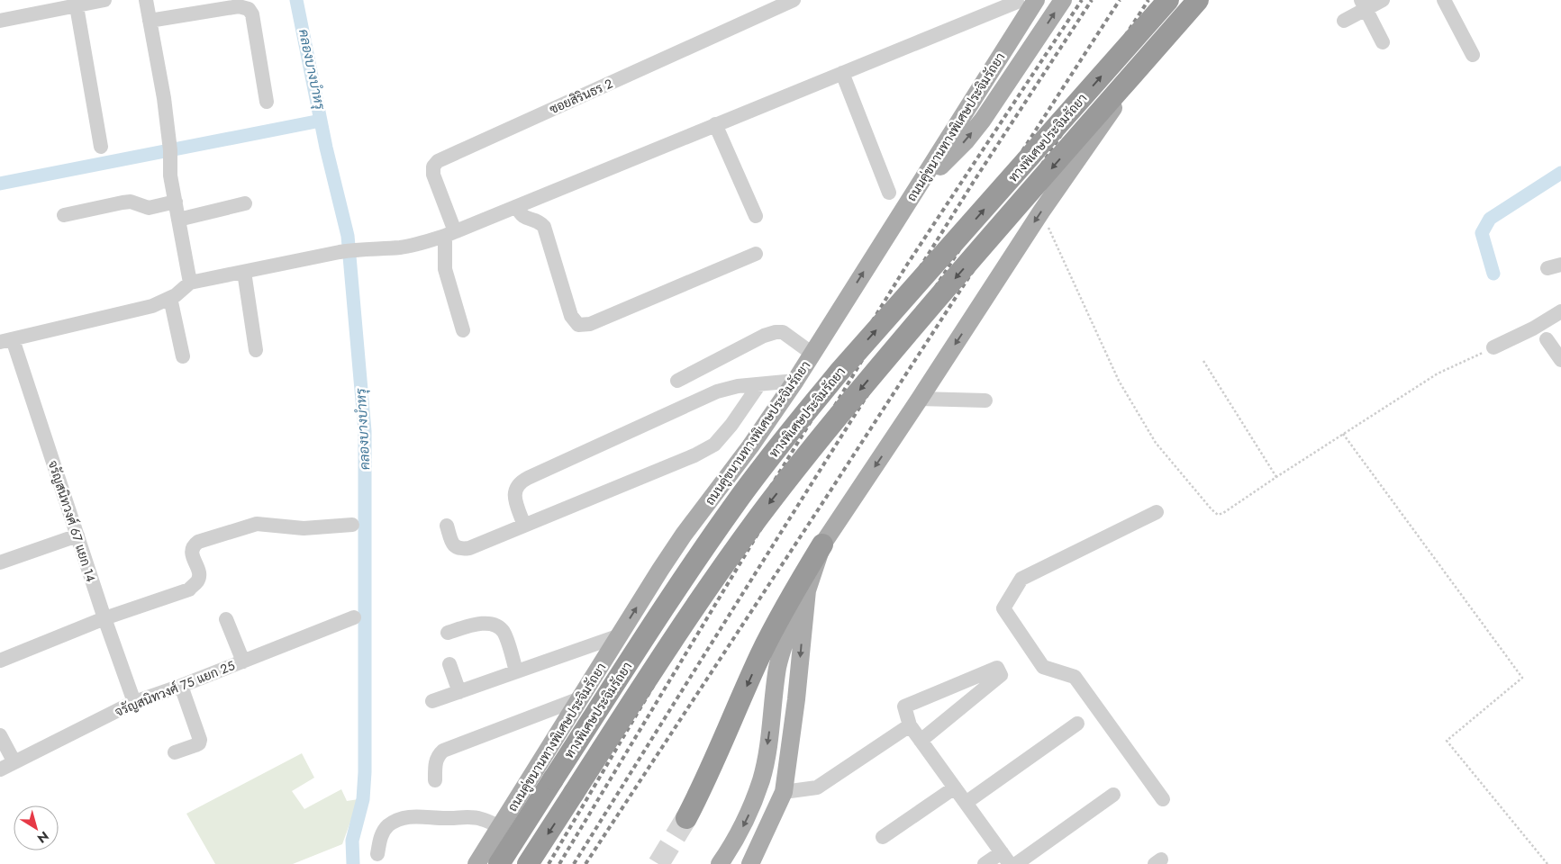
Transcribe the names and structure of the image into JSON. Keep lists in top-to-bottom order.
{
  "streets": {
    "highway": ["ทางพิเศษประจิมรัถยา"],
    "main road": ["ถนนคู่ขนานทางพิเศษประจิมรัถยา"],
    "street": ["ซอยสิรินธร 2", "จรัญสนิทวงศ์ 67 แยก 14", "จรัญสนิทวงศ์ 75 แยก 25"]
  },
  "crossings": [
    ["จรัญสนิทวงศ์ 67 แยก 14", "จรัญสนิทวงศ์ 75 แยก 25"]
  ],
  "water": ["คลองบางบำหรุ"],
  "north": "bottom right"
}
